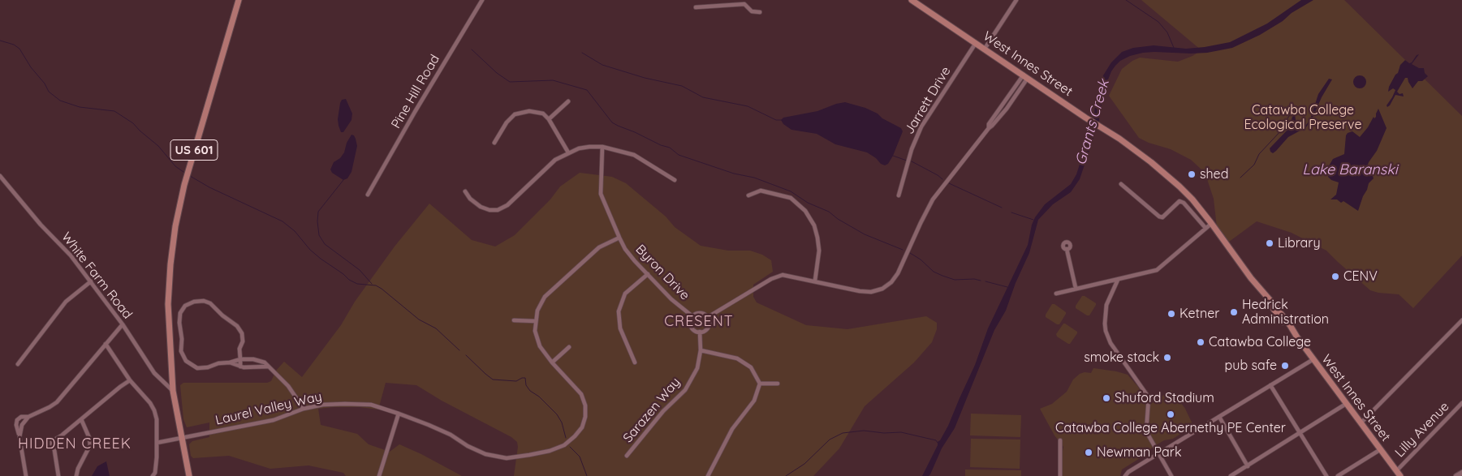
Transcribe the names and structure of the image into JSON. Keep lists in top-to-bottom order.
{
  "streets": {
    "main road": ["West Innes Street", "US 601"],
    "street": [
      "Pine Hill Road",
      "Jarrett Drive",
      "Byron Drive",
      "White Farm Road",
      "Laurel Valley Way",
      "Sarazen Way",
      "Lilly Avenue"
    ]
  },
  "crossings": [
    ["West Innes Street", "Jarrett Drive"],
    ["West Innes Street", "Lilly Avenue"],
    ["US 601", "White Farm Road"],
    ["US 601", "Laurel Valley Way"],
    ["Byron Drive", "Laurel Valley Way"],
    ["Byron Drive", "Sarazen Way"]
  ],
  "districts": ["CRESENT", "HIDDEN CREEK"],
  "water": ["Grants Creek", "Lake Baranski"],
  "parks": ["Catawba College Ecological Preserve"],
  "places": [
    "shed",
    "Library",
    "CENV",
    "Hedrick Administration",
    "Ketner",
    "Catawba College",
    "smoke stack",
    "pub safe",
    "Shuford Stadium",
    "Catawba College Abernethy PE Center",
    "Newman Park"
  ]
}
